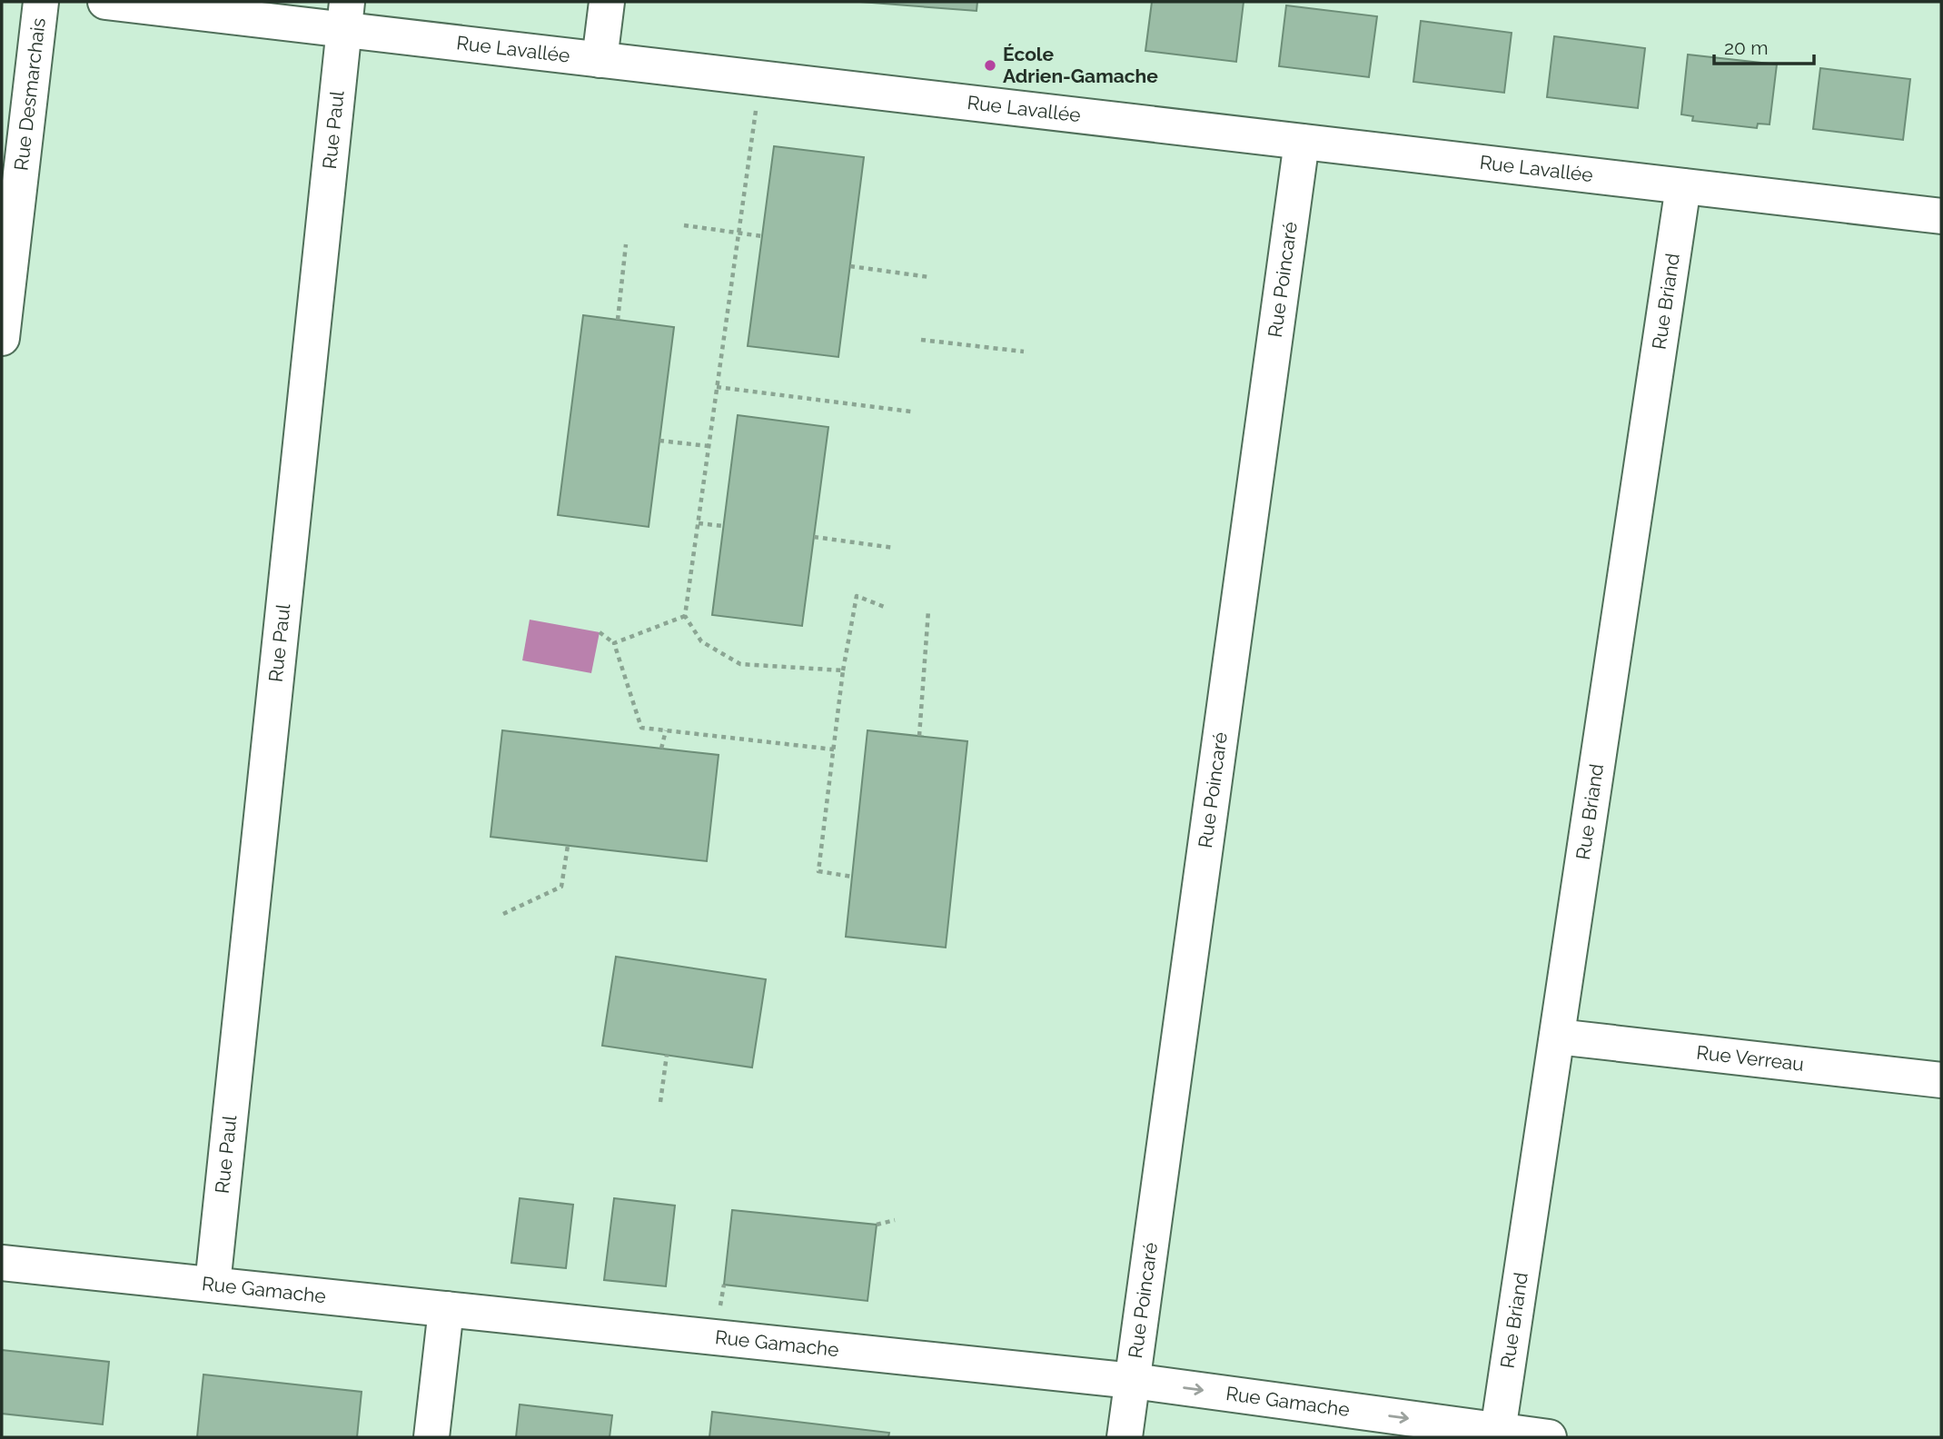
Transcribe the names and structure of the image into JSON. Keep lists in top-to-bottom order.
{
  "streets": {
    "street": [
      "Rue Lavallée",
      "Rue Desmarchais",
      "Rue Paul",
      "Rue Poincaré",
      "Rue Briand",
      "Rue Verreau",
      "Rue Gamache"
    ]
  },
  "crossings": [
    ["Rue Lavallée", "Rue Paul"],
    ["Rue Lavallée", "Rue Poincaré"],
    ["Rue Lavallée", "Rue Briand"],
    ["Rue Paul", "Rue Gamache"],
    ["Rue Poincaré", "Rue Gamache"],
    ["Rue Briand", "Rue Verreau"],
    ["Rue Briand", "Rue Gamache"]
  ],
  "places": ["École Adrien-Gamache"],
  "scale_bar": "20 m"
}
